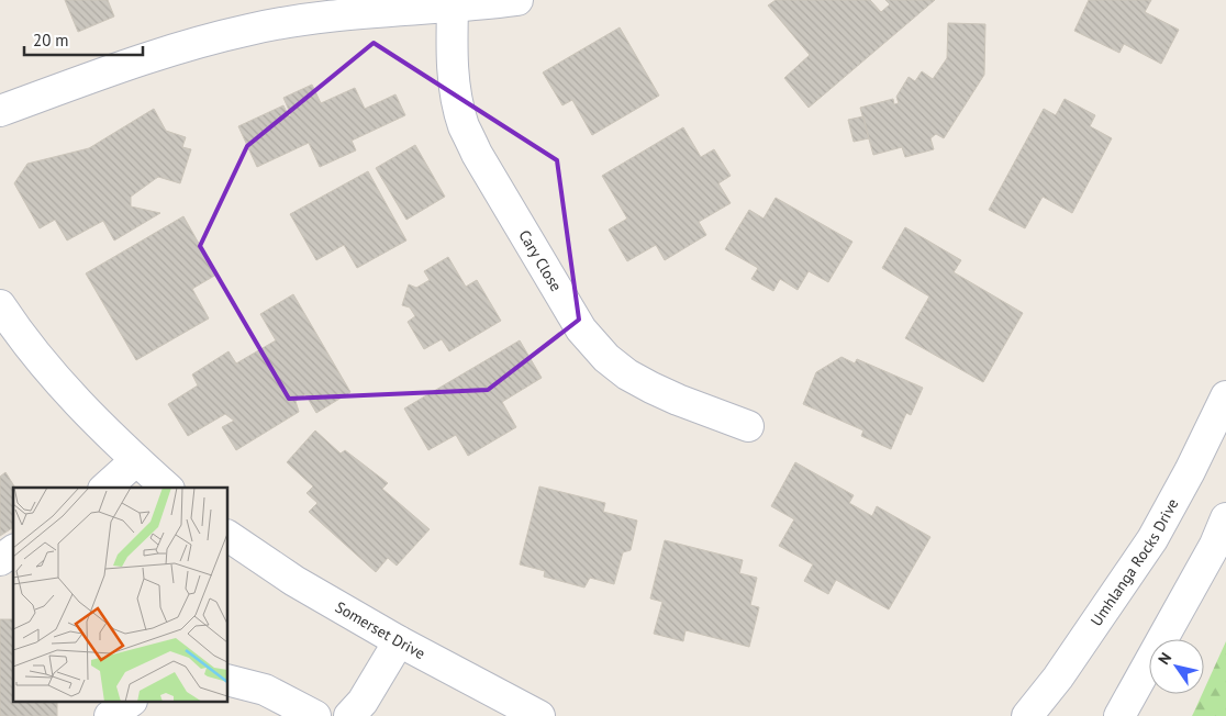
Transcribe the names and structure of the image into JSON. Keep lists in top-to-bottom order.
{
  "streets": {
    "street": ["Cary Close", "Umhlanga Rocks Drive", "Somerset Drive"]
  },
  "scale_bar": "20 m",
  "north": "top left"
}
